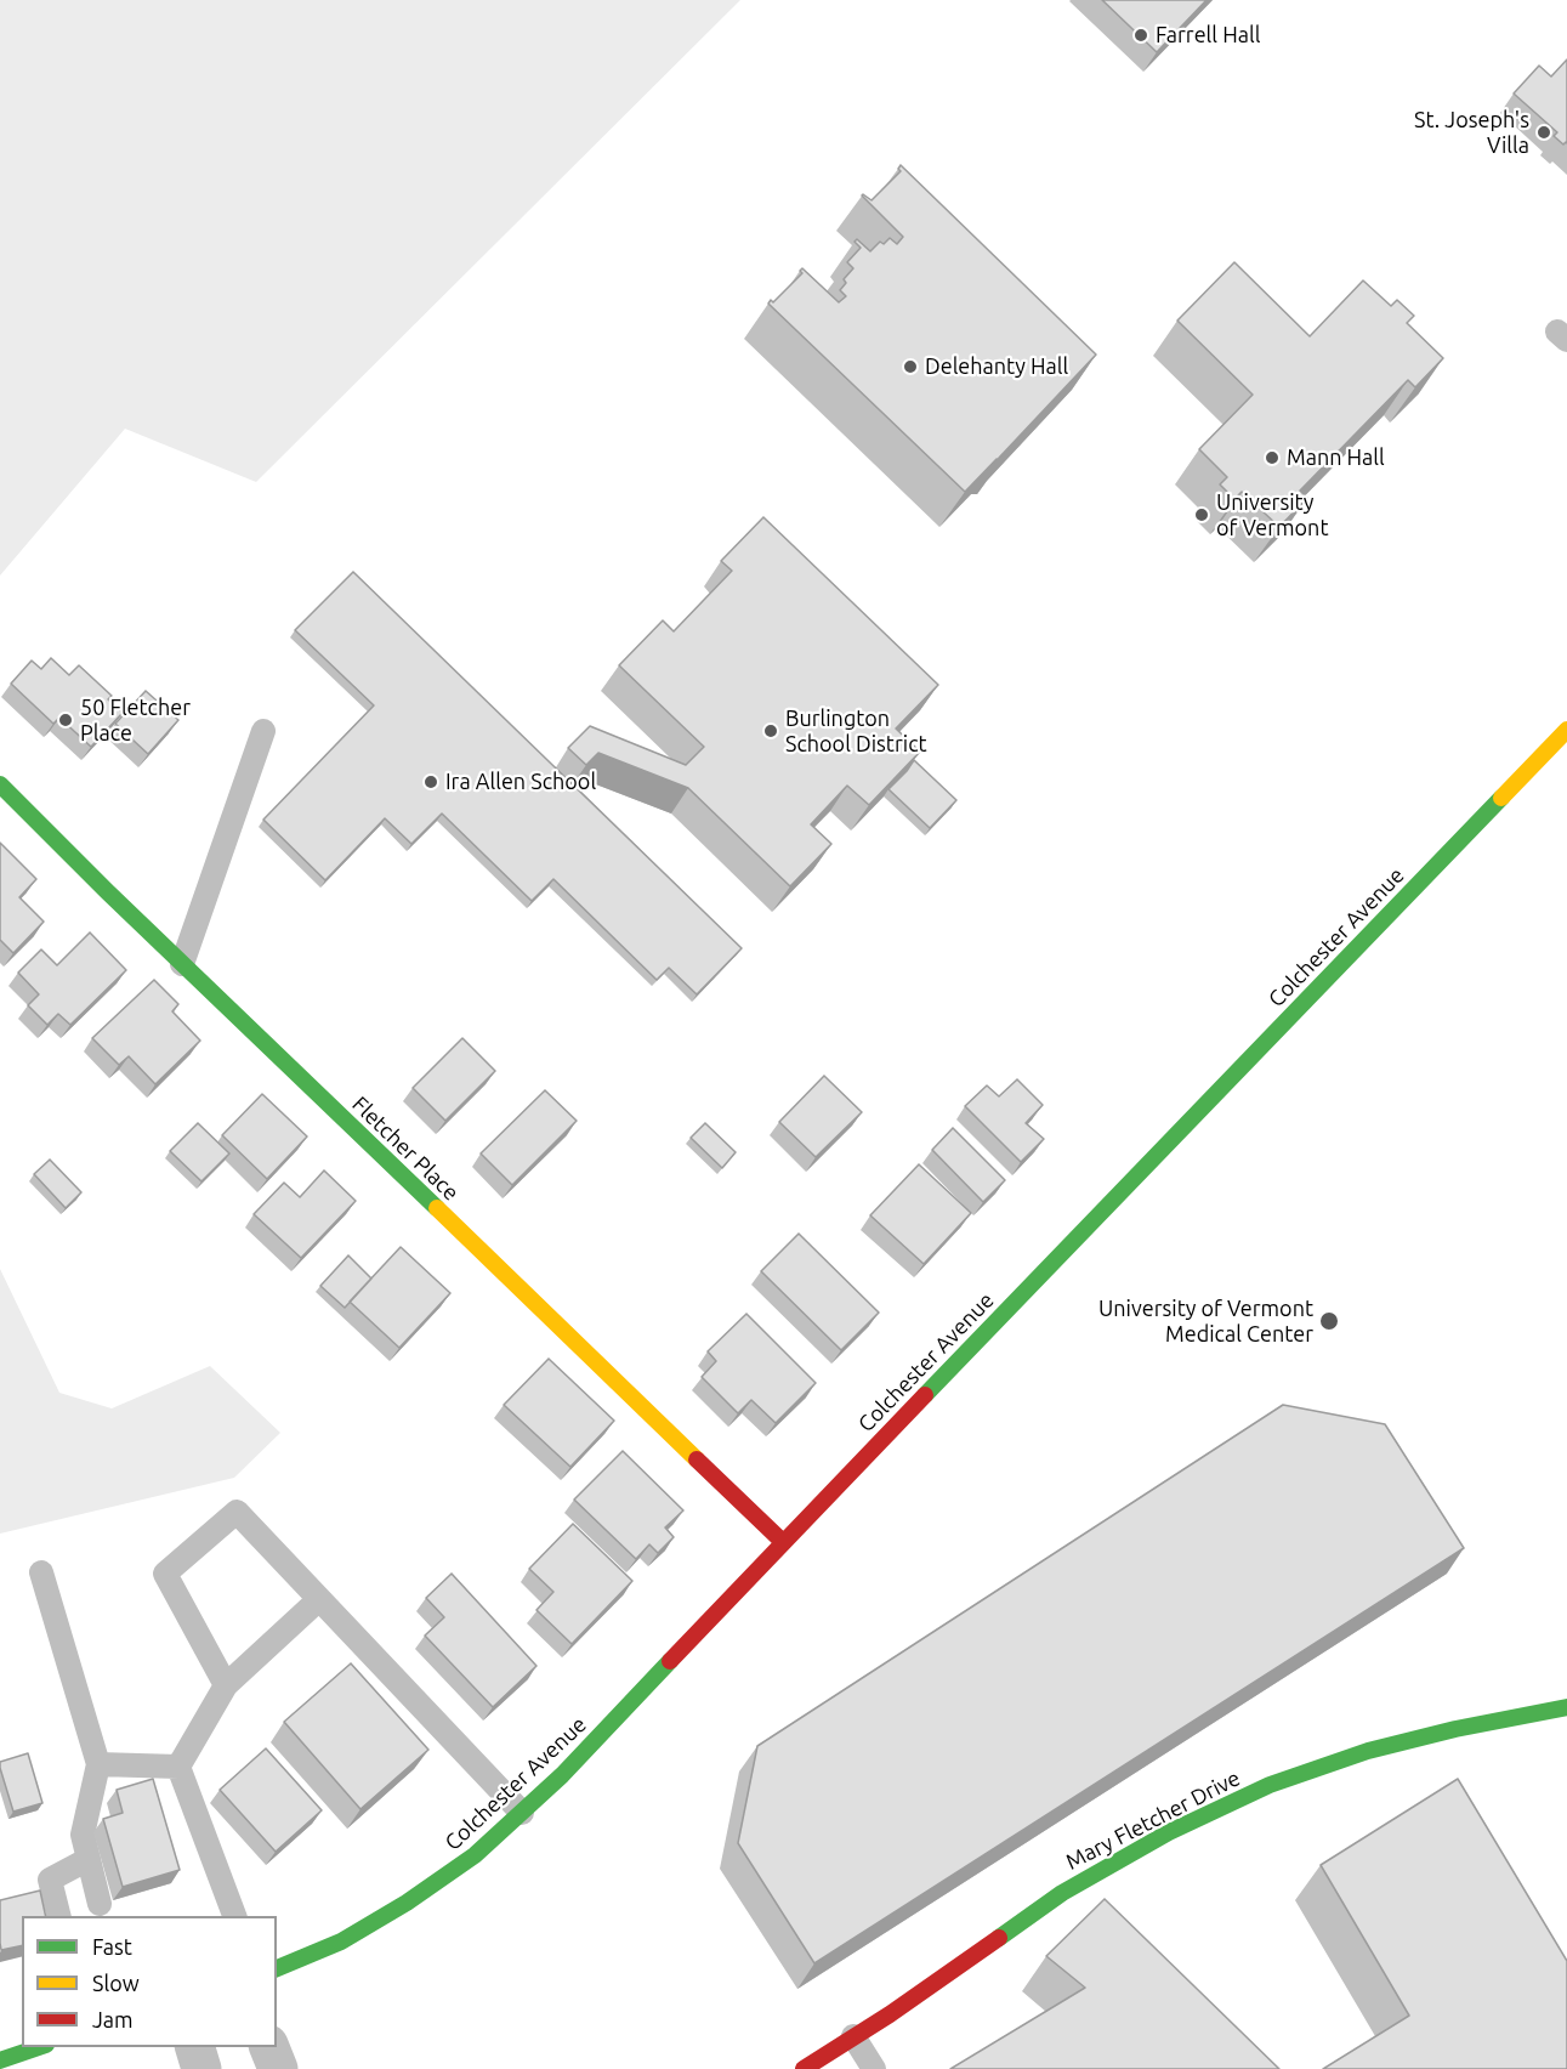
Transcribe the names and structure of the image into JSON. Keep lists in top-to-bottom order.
{
  "streets": {
    "street": ["Colchester Avenue", "Fletcher Place", "Mary Fletcher Drive"]
  },
  "crossings": [
    ["Colchester Avenue", "Fletcher Place"]
  ],
  "places": [
    "Farrell Hall",
    "St. Joseph's Villa",
    "Delehanty Hall",
    "Mann Hall",
    "University of Vermont",
    "50 Fletcher Place",
    "Burlington School District",
    "Ira Allen School",
    "University of Vermont Medical Center"
  ],
  "legend": ["Fast", "Slow", "Jam"]
}
